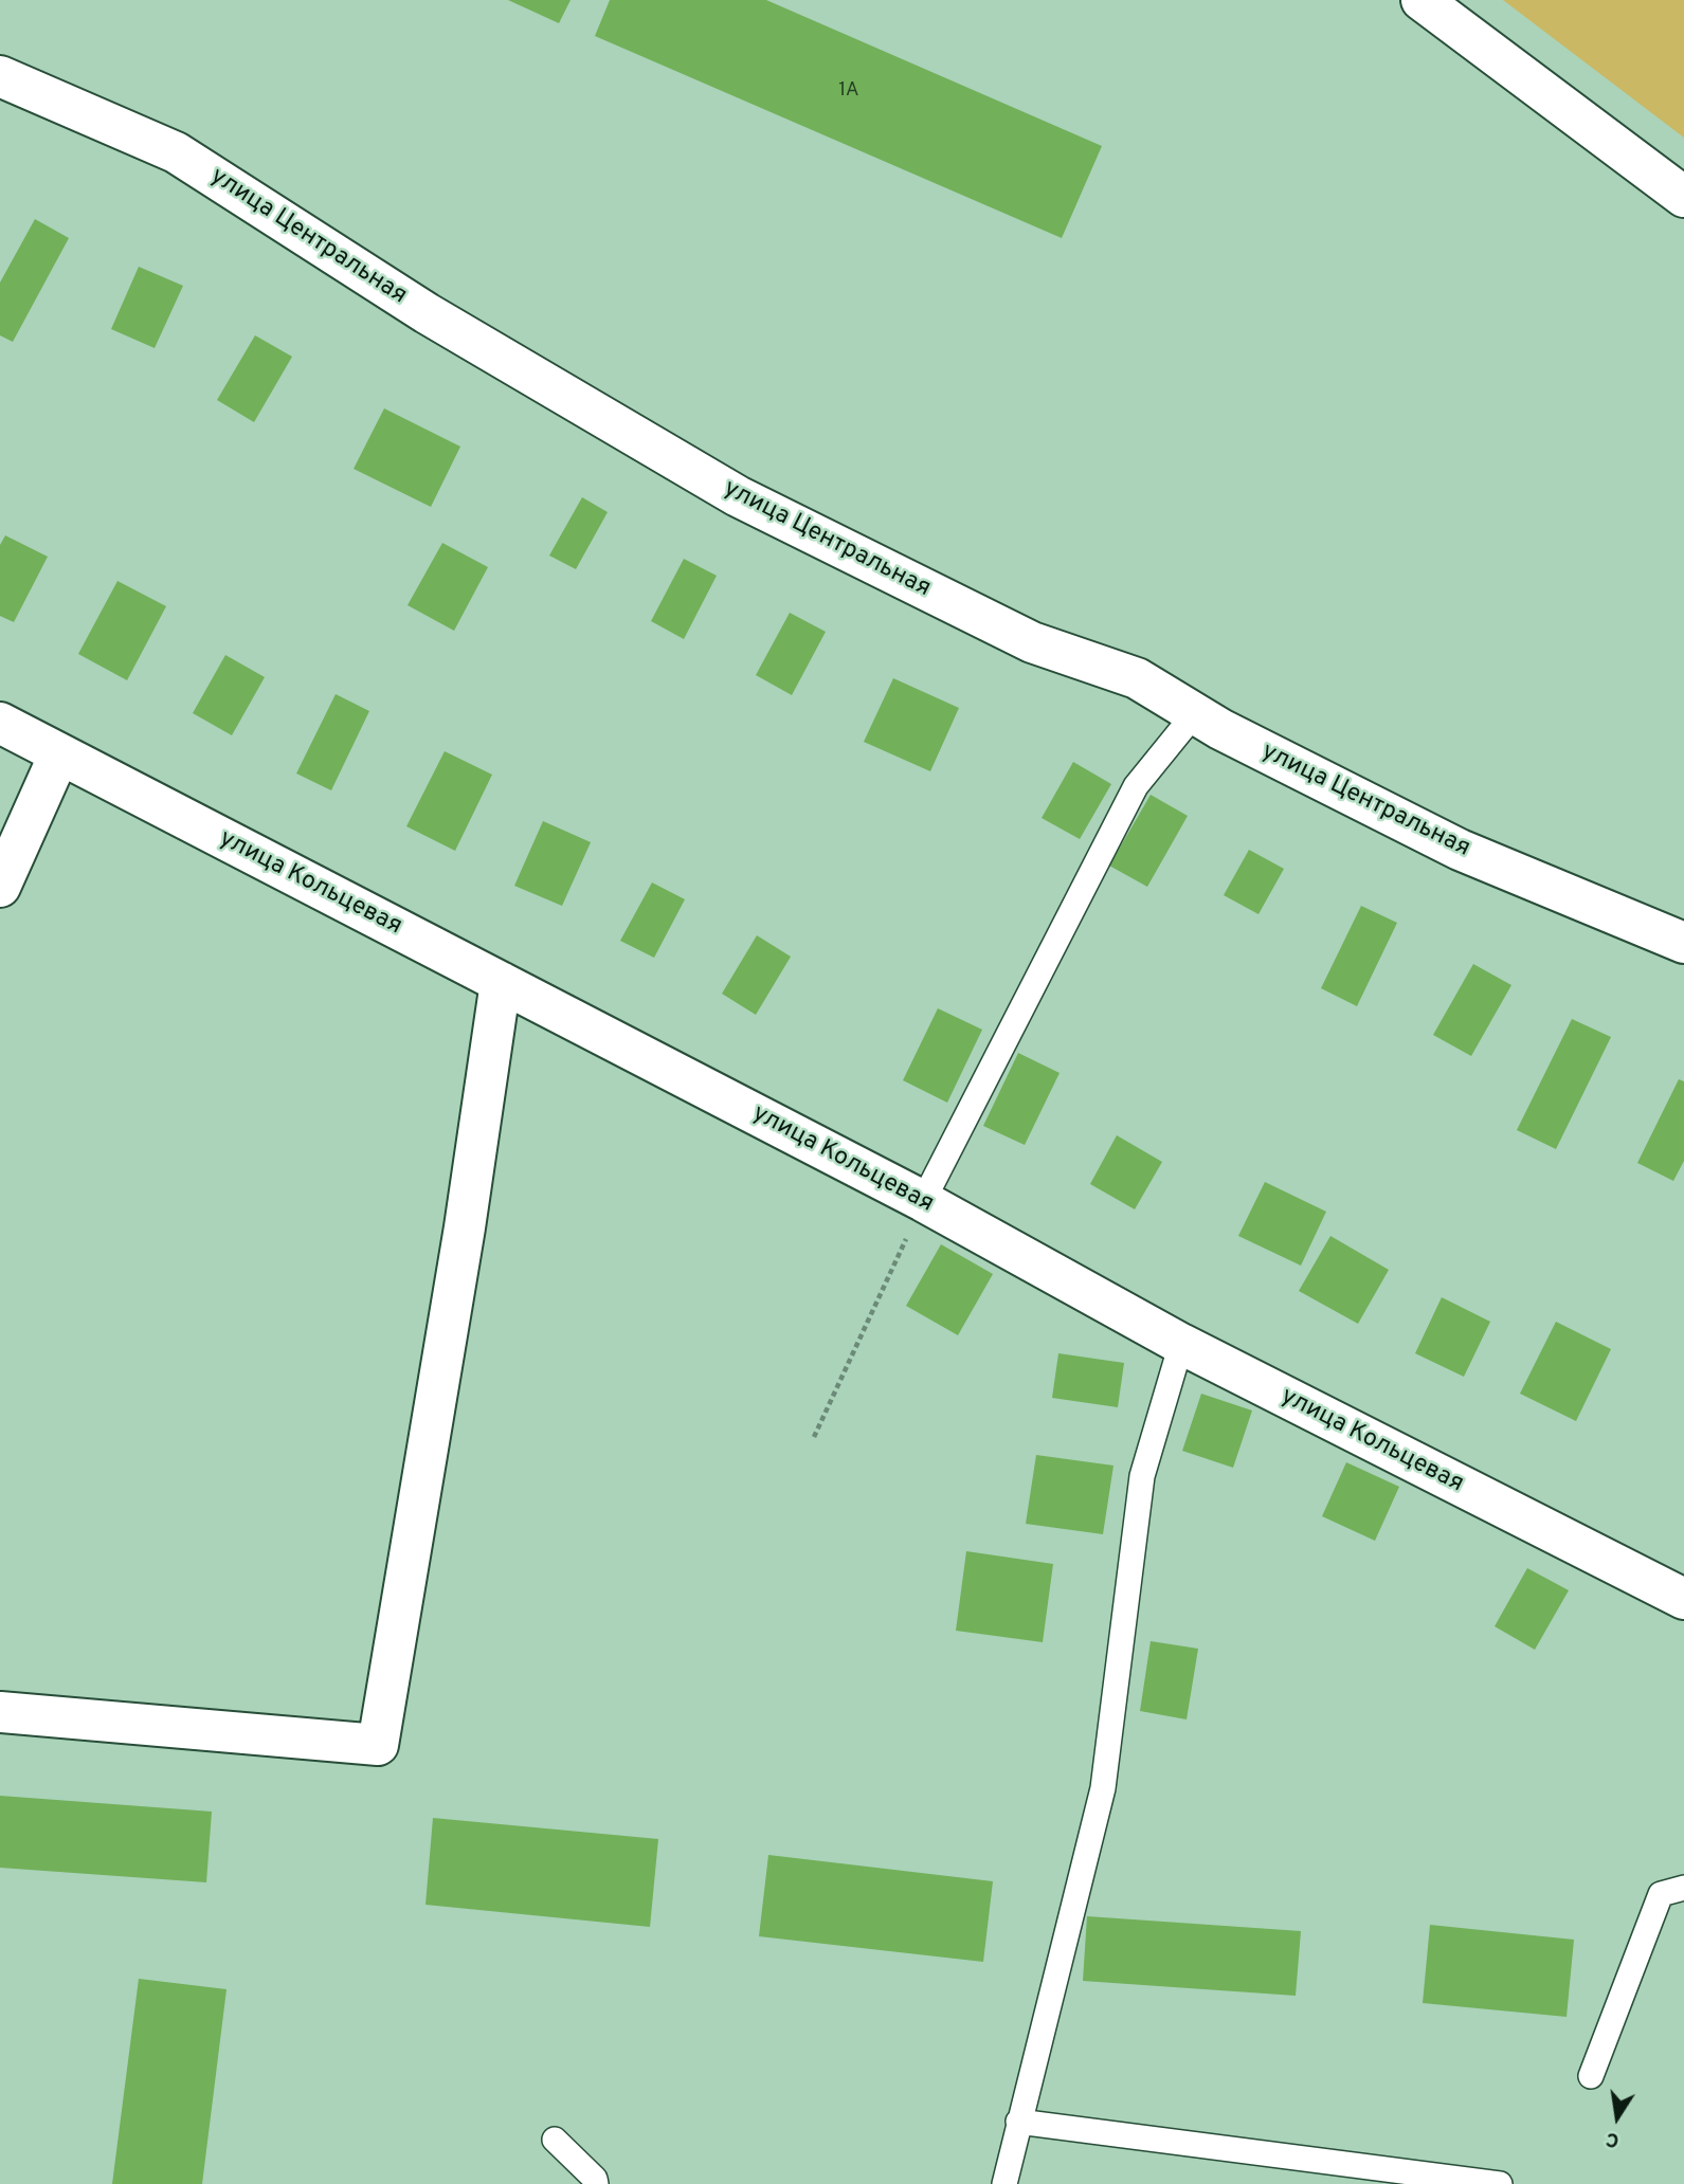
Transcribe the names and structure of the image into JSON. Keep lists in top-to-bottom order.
{
  "streets": {
    "street": ["улица Центральная", "улица Кольцевая"]
  },
  "house_numbers": ["1А"],
  "north": "bottom"
}
